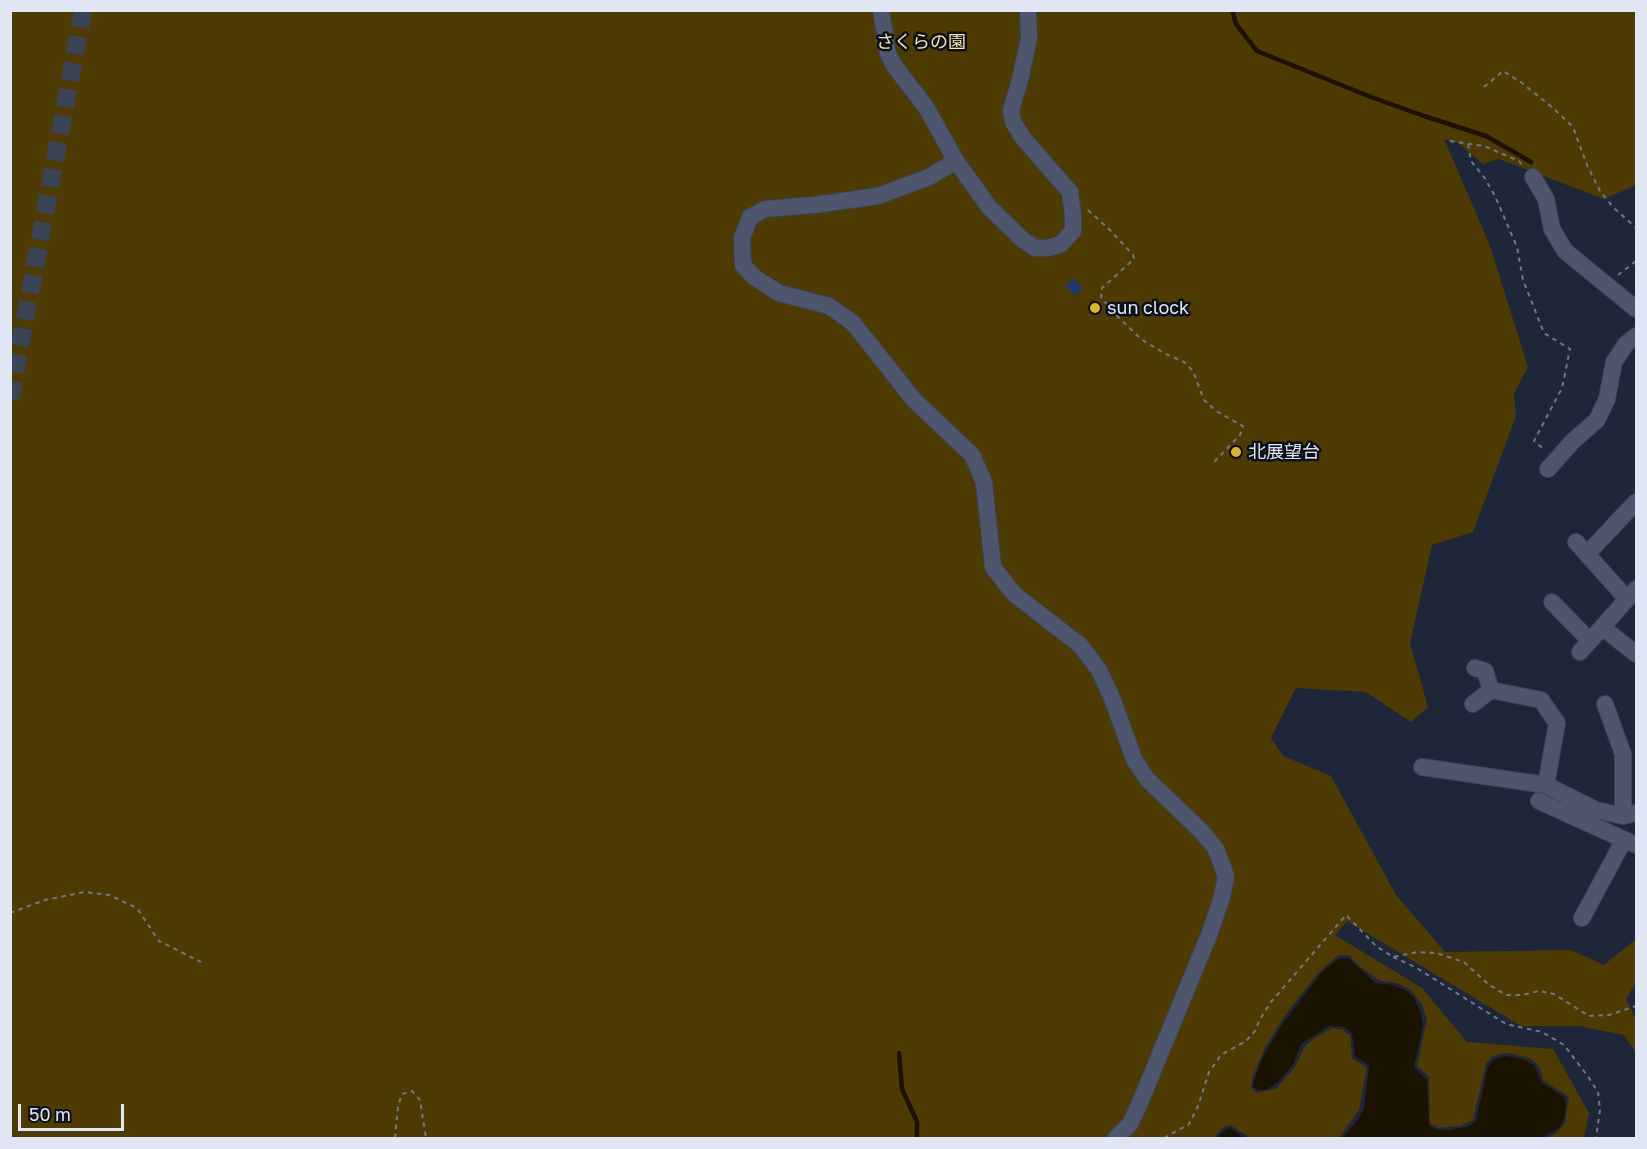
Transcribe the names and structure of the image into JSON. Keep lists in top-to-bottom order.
{
  "parks": ["さくらの園"],
  "places": ["sun clock", "北展望台"],
  "scale_bar": "50 m"
}
